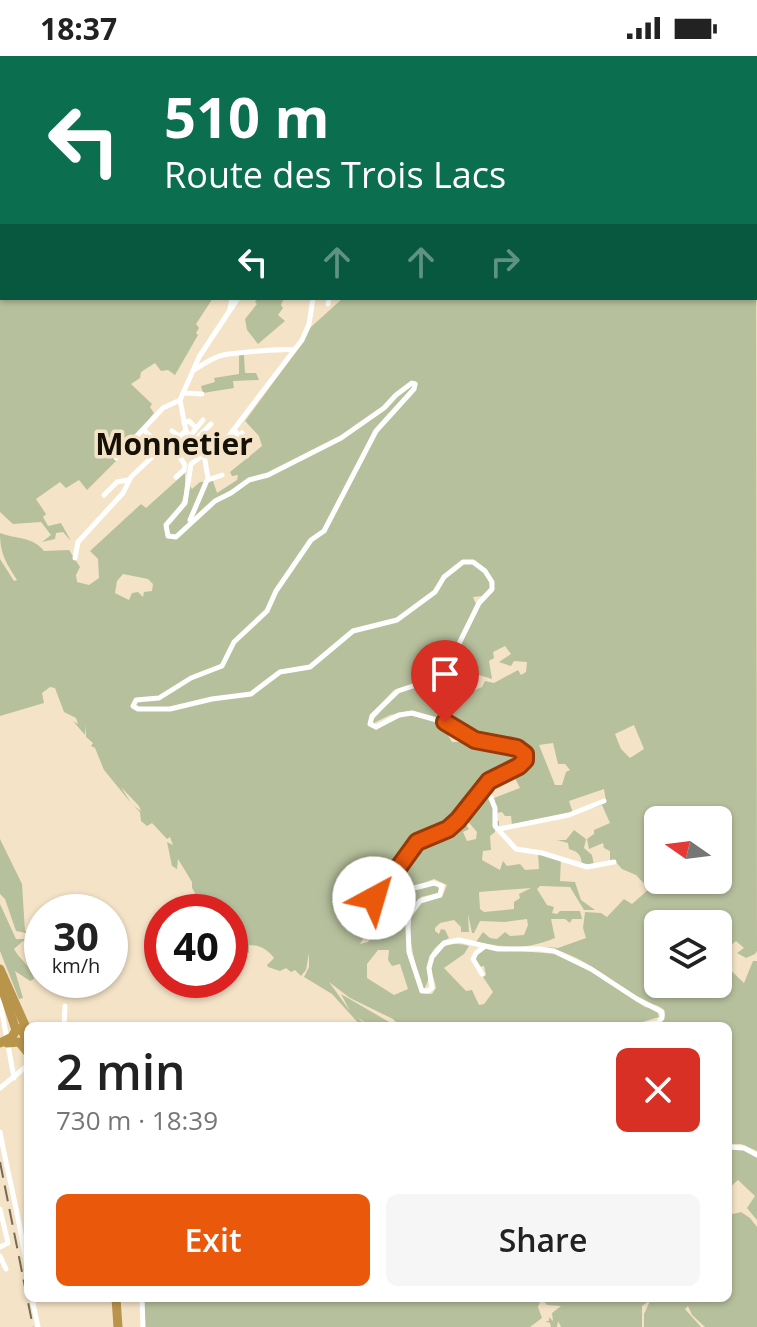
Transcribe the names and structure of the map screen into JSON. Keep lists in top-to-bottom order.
{
  "districts": ["Monnetier"],
  "north": "left",
  "page": {
    "status": "18:37",
    "turn": ["510 m", "Route des Trois Lacs"],
    "speed": "30 km/h",
    "limit": "40",
    "heading": ["2 min", "730 m · 18:39"],
    "buttons": ["Exit", "Share"]
  }
}
